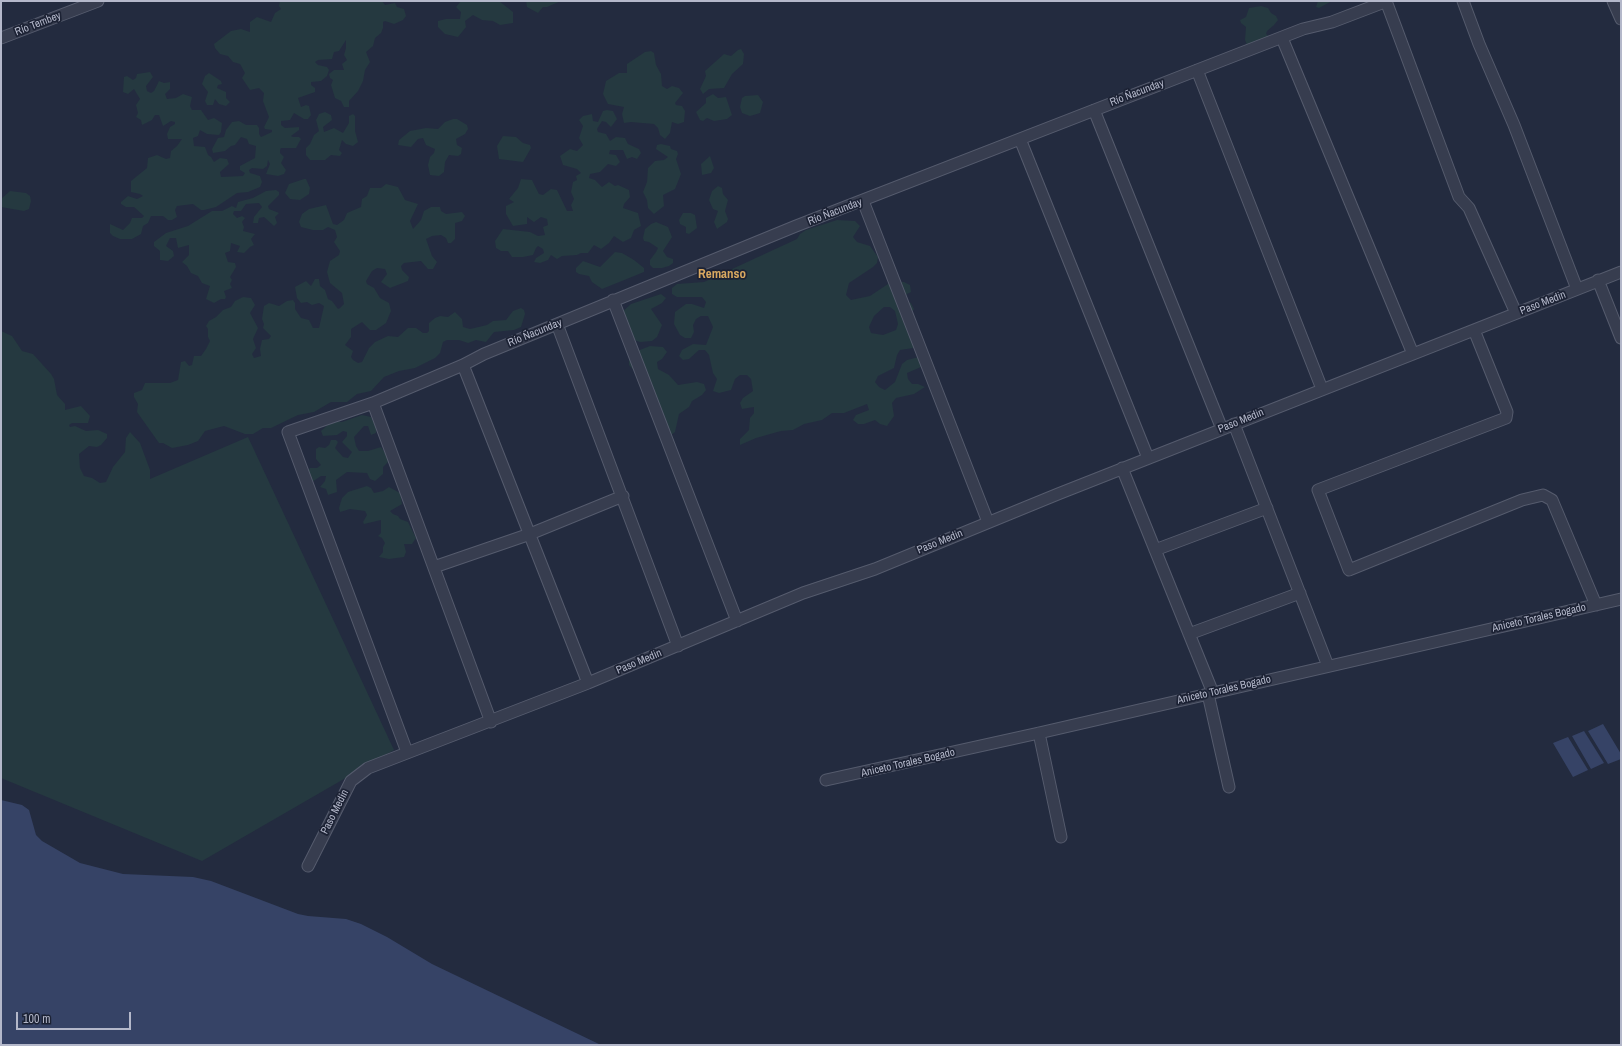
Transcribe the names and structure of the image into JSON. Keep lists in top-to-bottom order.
{
  "streets": {
    "street": [
      "Río Tembey",
      "Río Ñacunday",
      "Paso Medin",
      "Aniceto Torales Bogado"
    ]
  },
  "crossings": [
    ["Río Ñacunday", "Paso Medin"]
  ],
  "districts": ["Remanso"],
  "scale_bar": "100 m"
}
